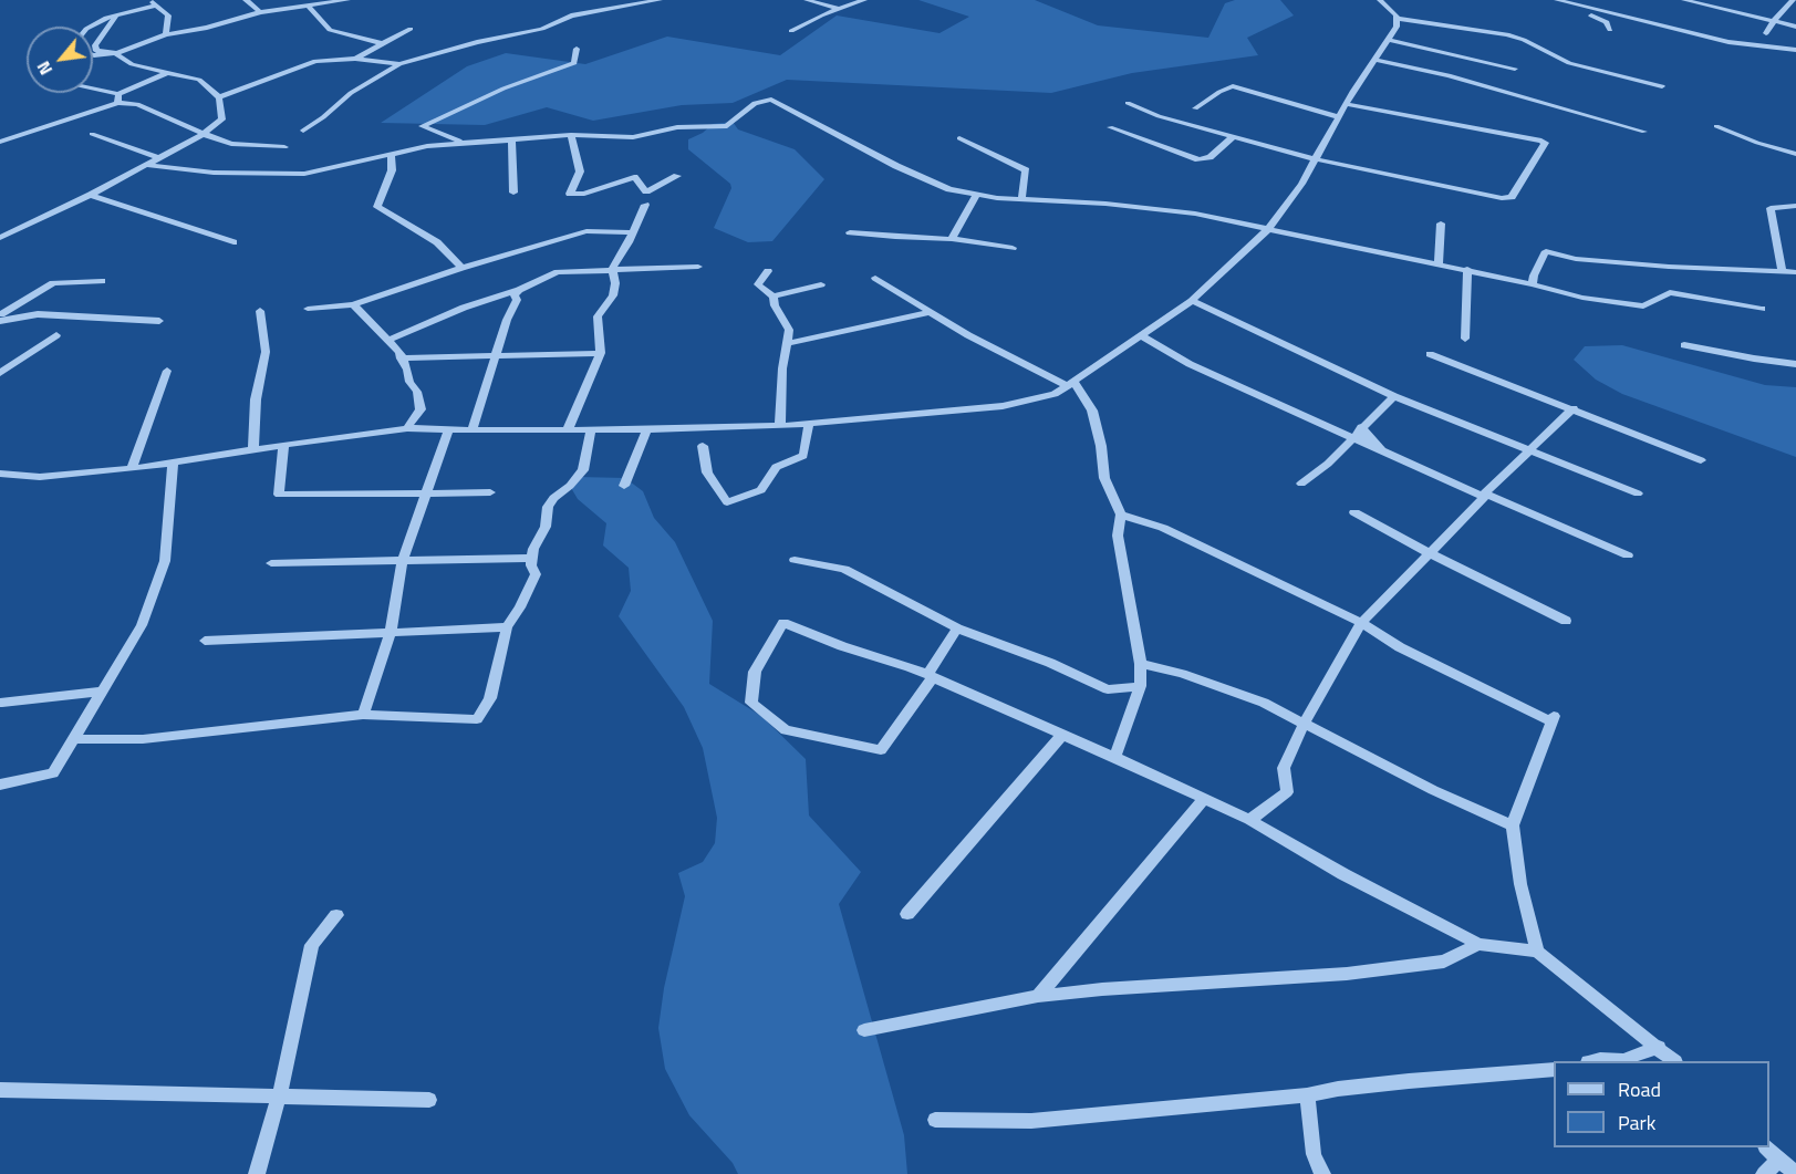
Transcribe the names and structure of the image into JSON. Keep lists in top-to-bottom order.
{
  "legend": ["Road", "Park"],
  "north": "bottom left"
}
